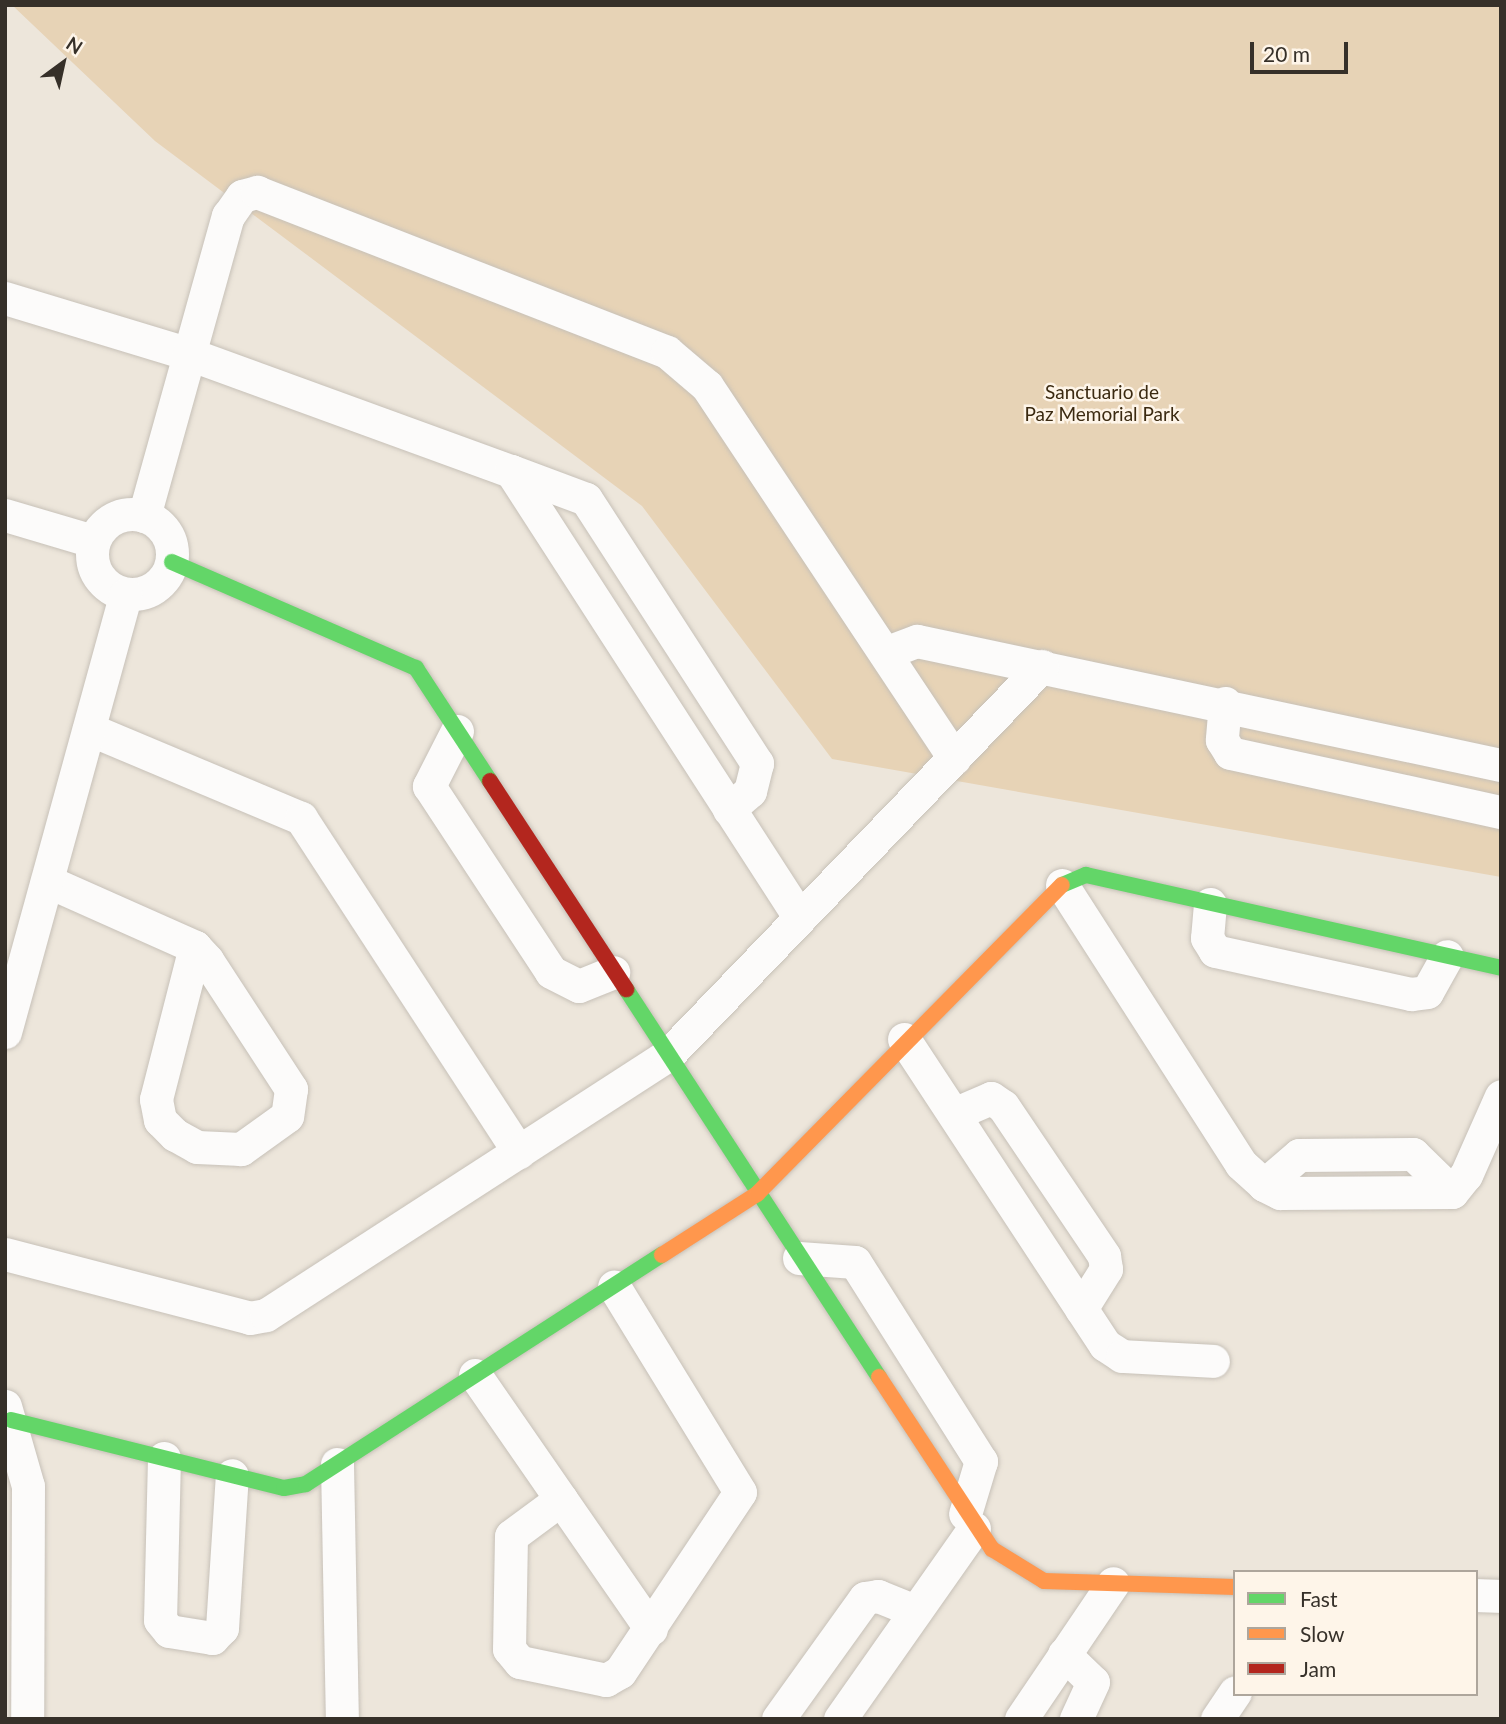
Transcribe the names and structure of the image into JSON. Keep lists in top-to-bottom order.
{
  "parks": ["Sanctuario de Paz Memorial Park"],
  "legend": ["Fast", "Slow", "Jam"],
  "scale_bar": "20 m",
  "north": "top right"
}
